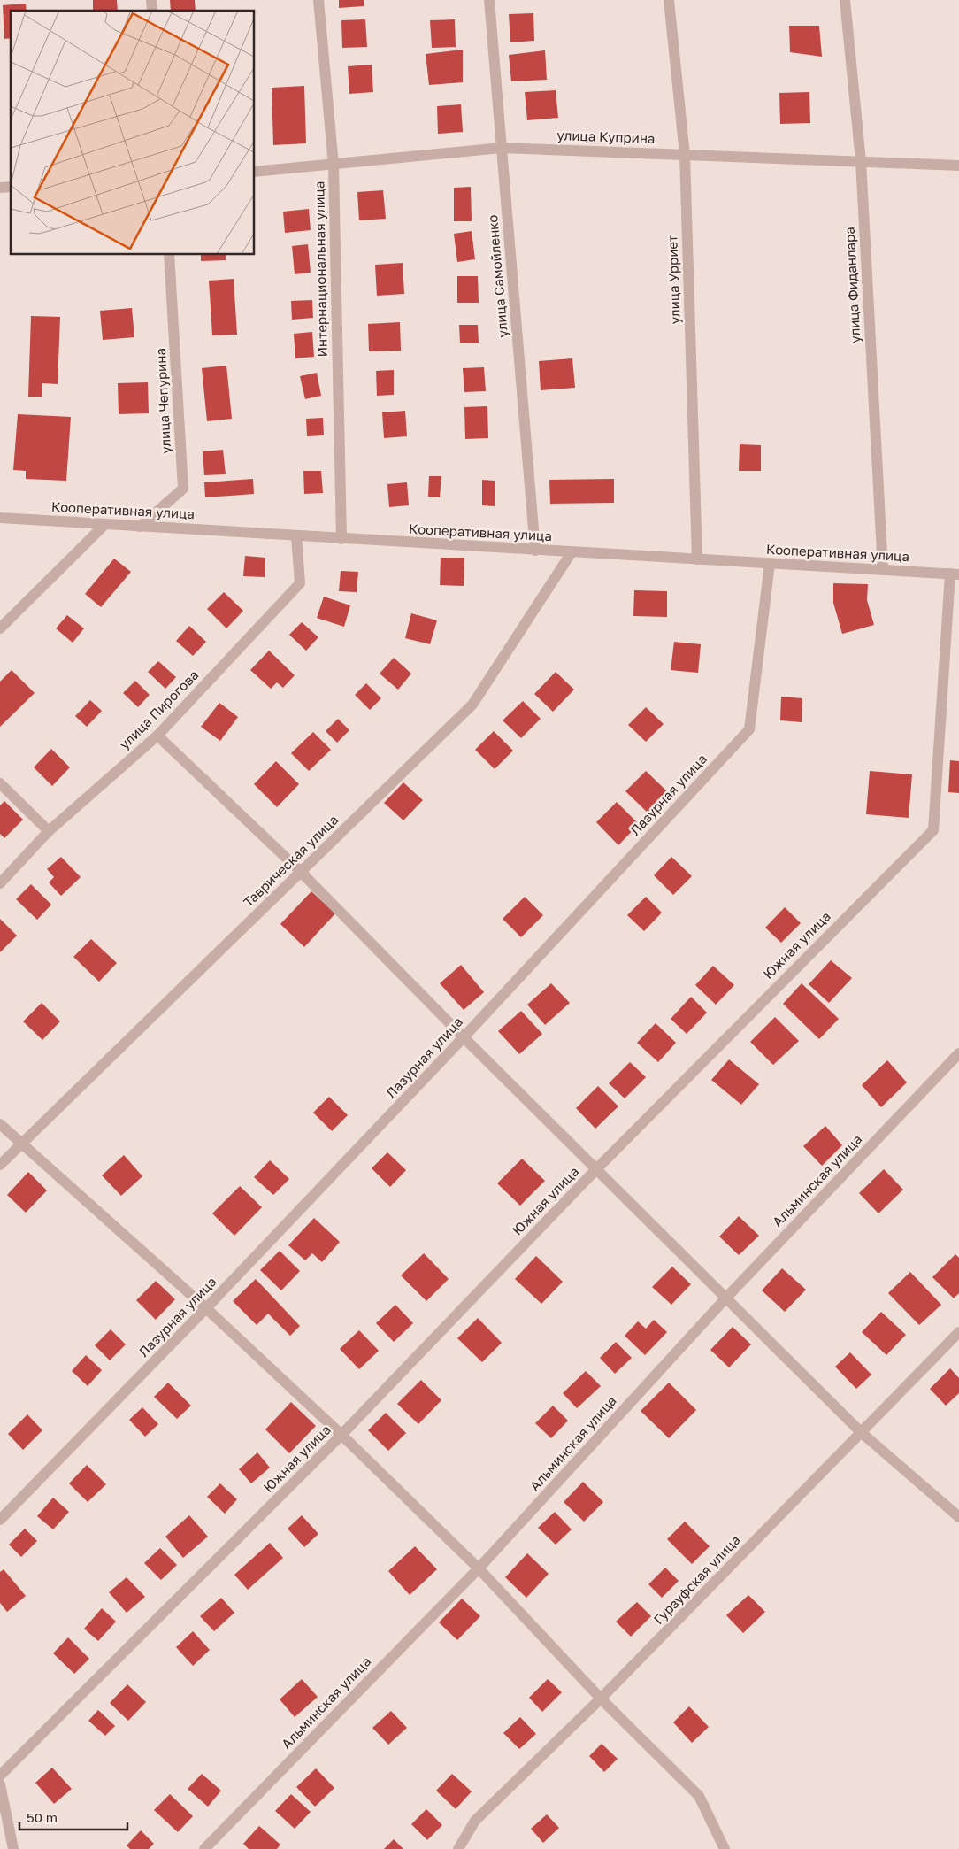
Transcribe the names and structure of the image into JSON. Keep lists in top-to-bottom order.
{
  "streets": {
    "street": [
      "улица Куприна",
      "Интернациональная улица",
      "улица Самойленко",
      "улица Урриет",
      "улица Фиданлара",
      "улица Чепурина",
      "Кооперативная улица",
      "улица Пирогова",
      "Лазурная улица",
      "Таврическая улица",
      "Южная улица",
      "Альминская улица",
      "Гурзуфская улица"
    ]
  },
  "crossings": [
    ["улица Куприна", "Интернациональная улица"],
    ["улица Куприна", "улица Самойленко"],
    ["улица Куприна", "улица Урриет"],
    ["улица Куприна", "улица Фиданлара"],
    ["Интернациональная улица", "Кооперативная улица"],
    ["улица Самойленко", "Кооперативная улица"],
    ["улица Урриет", "Кооперативная улица"],
    ["улица Фиданлара", "Кооперативная улица"],
    ["улица Чепурина", "Кооперативная улица"],
    ["Кооперативная улица", "улица Пирогова"],
    ["Кооперативная улица", "Лазурная улица"],
    ["Кооперативная улица", "Таврическая улица"],
    ["Кооперативная улица", "Южная улица"]
  ],
  "scale_bar": "50 m"
}
